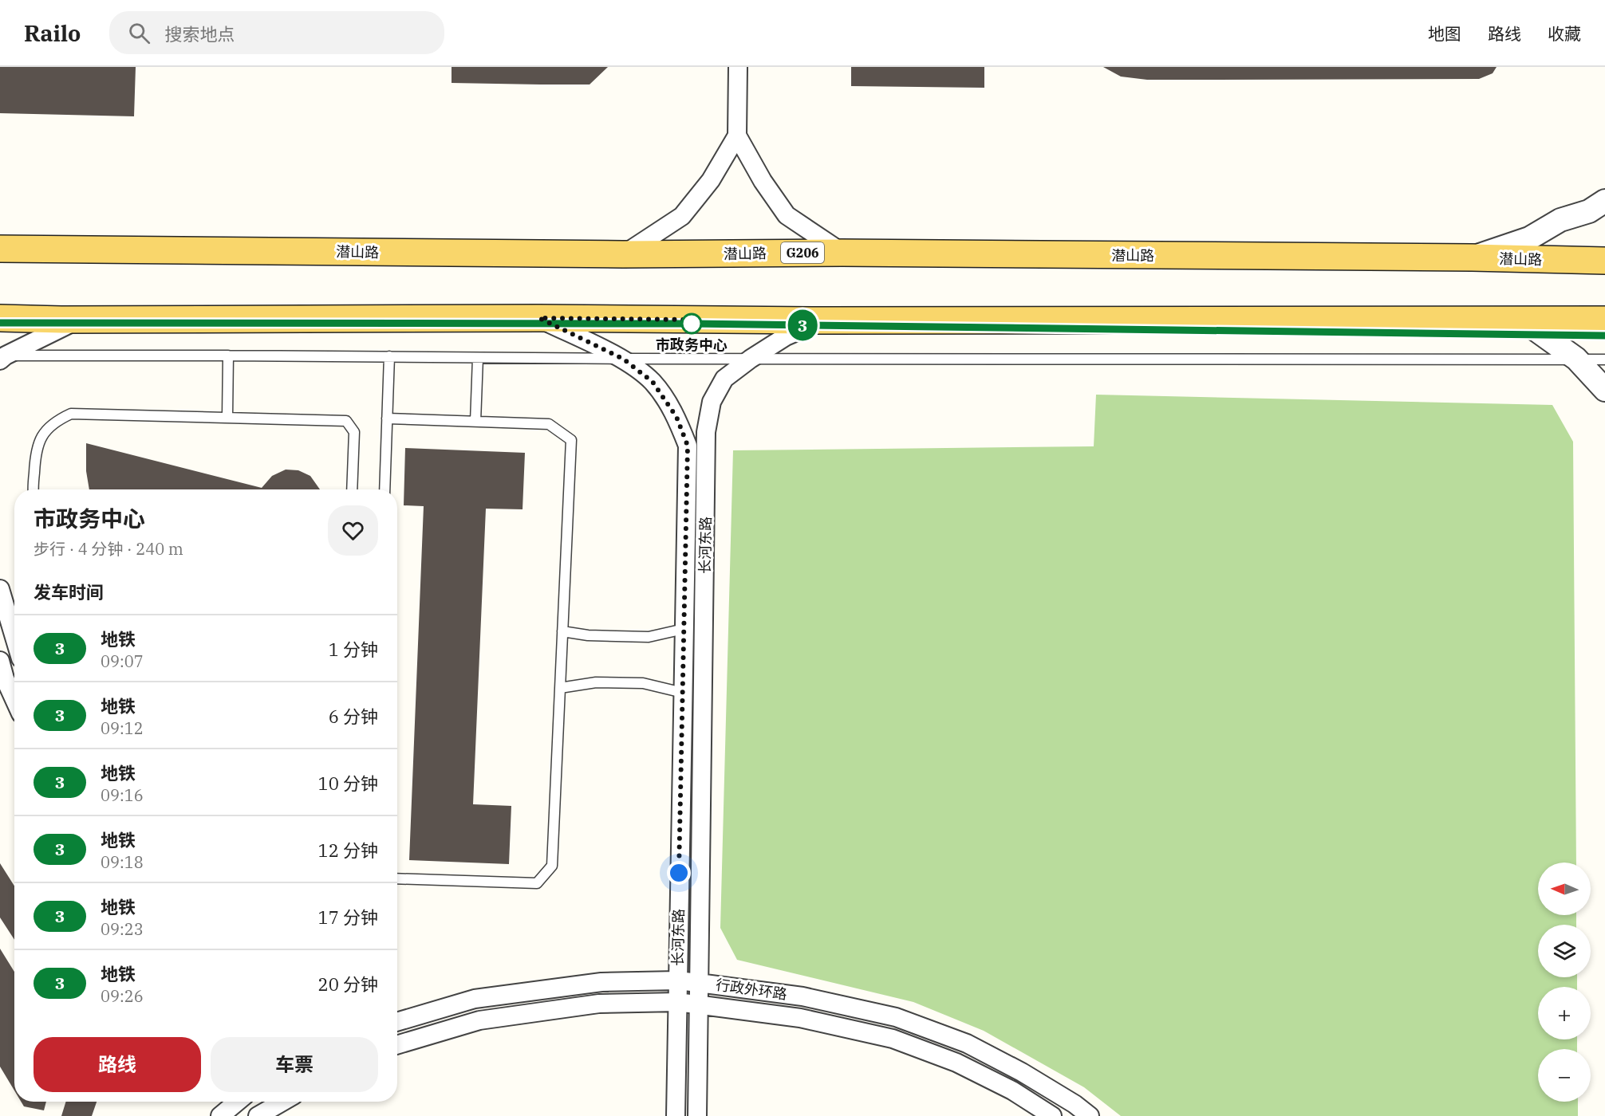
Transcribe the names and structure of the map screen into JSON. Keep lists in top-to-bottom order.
{
  "streets": {
    "main road": ["潜山路", "G206"],
    "street": ["长河东路", "行政外环路"]
  },
  "crossings": [
    ["长河东路", "行政外环路"]
  ],
  "places": ["市政务中心"],
  "lines": ["metro line 3"],
  "north": "left",
  "page": {
    "header": "Railo",
    "search": "搜索地点",
    "nav": ["地图", "路线", "收藏"],
    "on_map": "3",
    "heading": [
      ["市政务中心", "步行 · 4 分钟 · 240 m"],
      "发车时间"
    ],
    "list": [
      {
        "mark": "3",
        "name": "地铁",
        "note": "09:07",
        "value": "1 分钟"
      },
      {
        "mark": "3",
        "name": "地铁",
        "note": "09:12",
        "value": "6 分钟"
      },
      {
        "mark": "3",
        "name": "地铁",
        "note": "09:16",
        "value": "10 分钟"
      },
      {
        "mark": "3",
        "name": "地铁",
        "note": "09:18",
        "value": "12 分钟"
      },
      {
        "mark": "3",
        "name": "地铁",
        "note": "09:23",
        "value": "17 分钟"
      },
      {
        "mark": "3",
        "name": "地铁",
        "note": "09:26",
        "value": "20 分钟"
      }
    ],
    "map_buttons": ["+", "−"],
    "buttons": ["路线", "车票"]
  }
}
